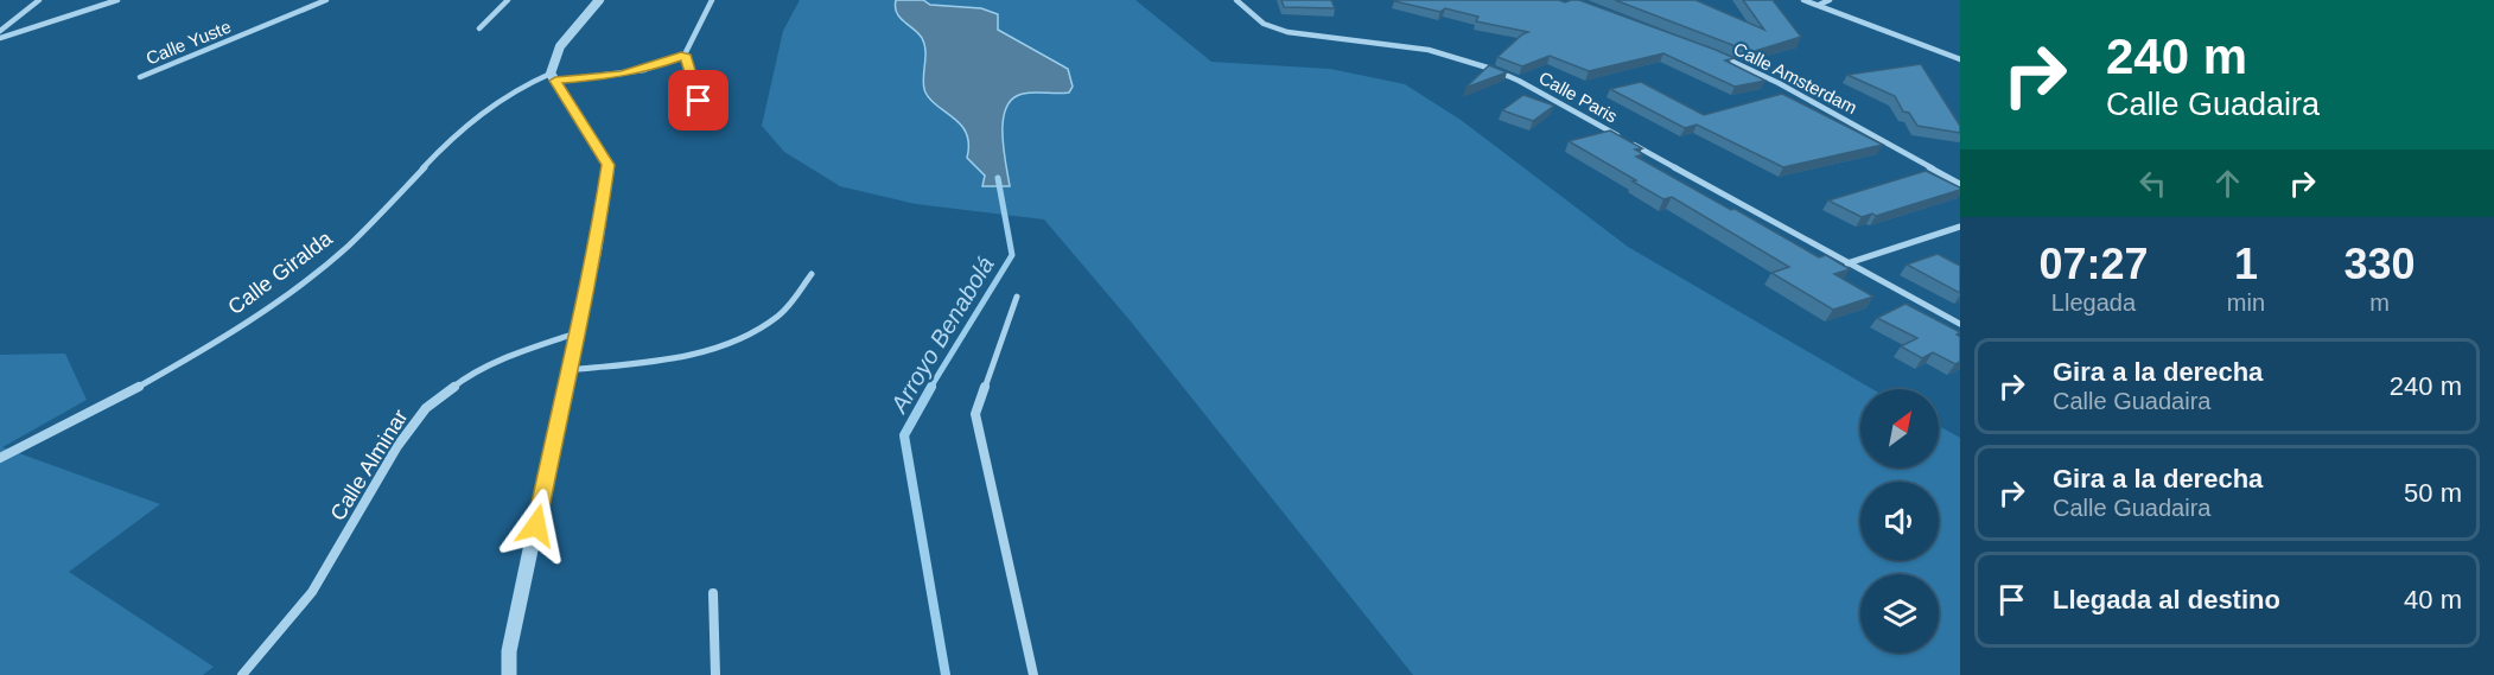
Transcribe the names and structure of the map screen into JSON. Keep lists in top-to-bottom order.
{
  "streets": {
    "street": [
      "Calle Yuste",
      "Calle Amsterdam",
      "Calle Paris",
      "Calle Giralda",
      "Calle Alminar"
    ]
  },
  "water": ["Arroyo Benabolá"],
  "north": "top right",
  "page": {
    "turn": ["240 m", "Calle Guadaira"],
    "eta": [
      "07:27",
      "Llegada",
      "1",
      "min",
      "330",
      "m"
    ],
    "list": [
      {
        "name": "Gira a la derecha",
        "note": "Calle Guadaira",
        "value": "240 m"
      },
      {
        "name": "Gira a la derecha",
        "note": "Calle Guadaira",
        "value": "50 m"
      },
      {
        "name": "Llegada al destino",
        "value": "40 m"
      }
    ]
  }
}
